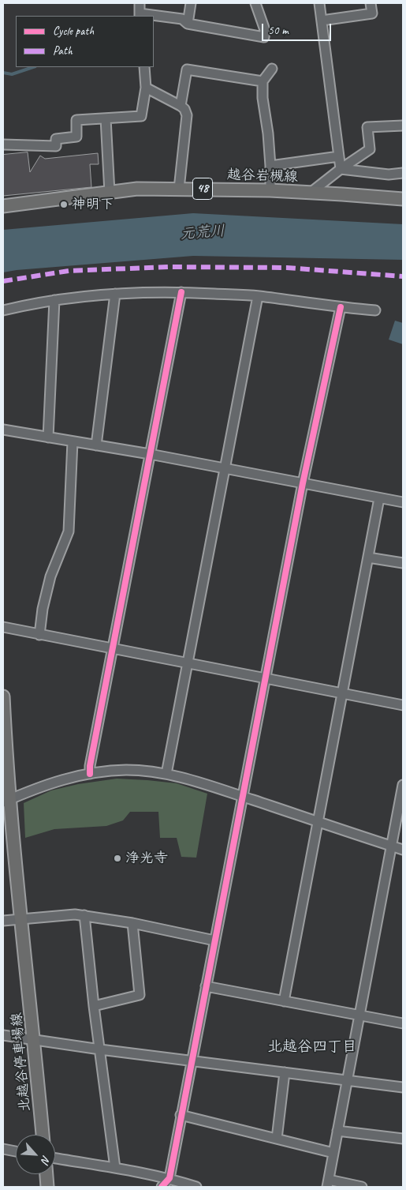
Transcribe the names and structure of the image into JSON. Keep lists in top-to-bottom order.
{
  "streets": {
    "main road": ["越谷岩槻線", "48", "北越谷停車場線"]
  },
  "districts": ["北越谷四丁目"],
  "water": ["元荒川"],
  "places": ["神明下", "浄光寺"],
  "legend": ["Cycle path", "Path"],
  "scale_bar": "50 m",
  "north": "bottom right"
}
